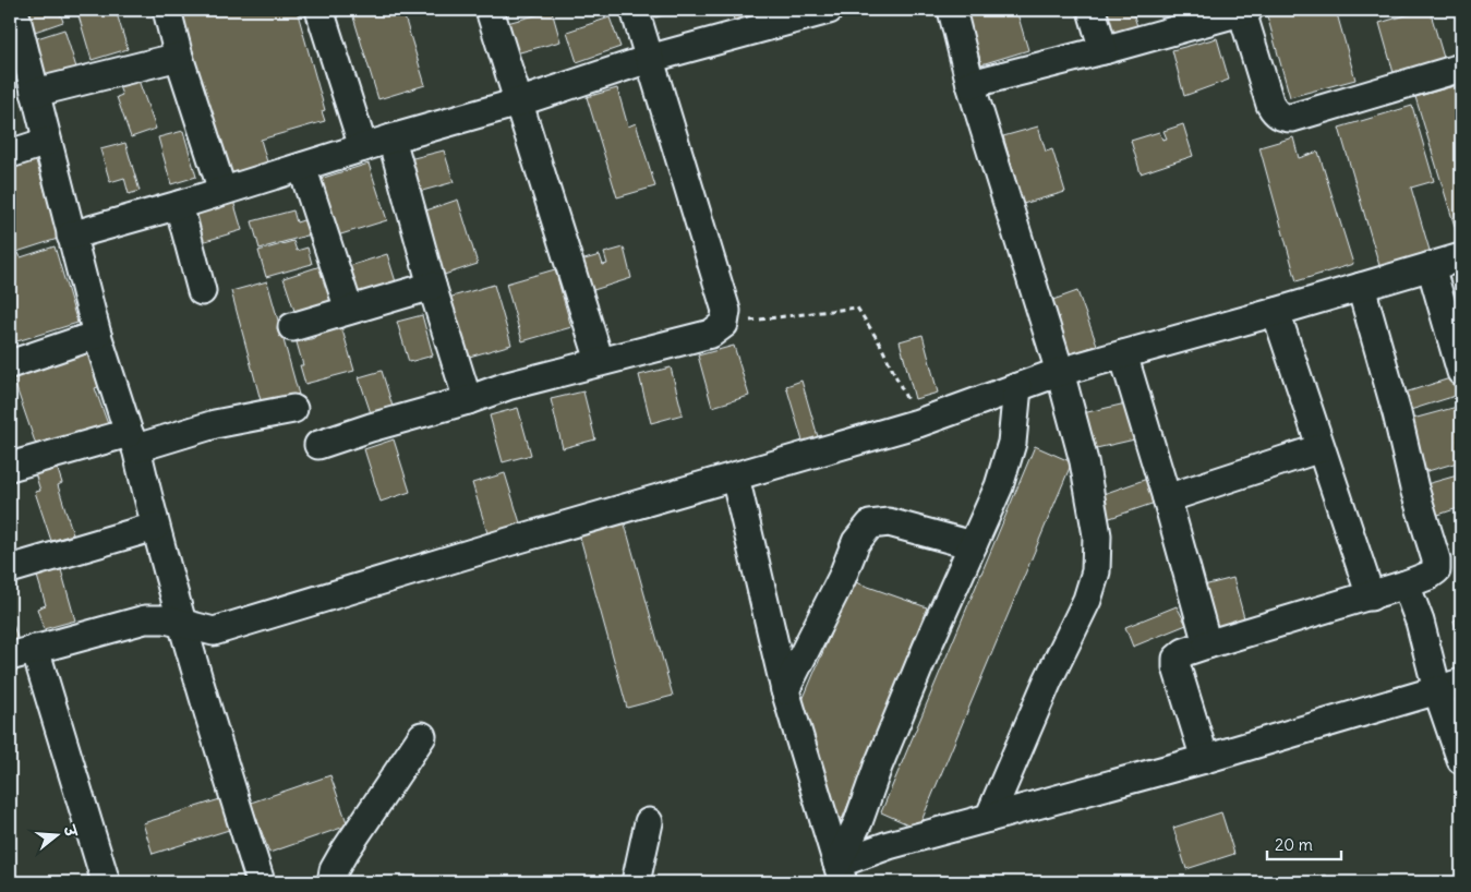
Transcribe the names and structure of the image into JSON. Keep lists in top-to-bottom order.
{
  "scale_bar": "20 m",
  "north": "right"
}
